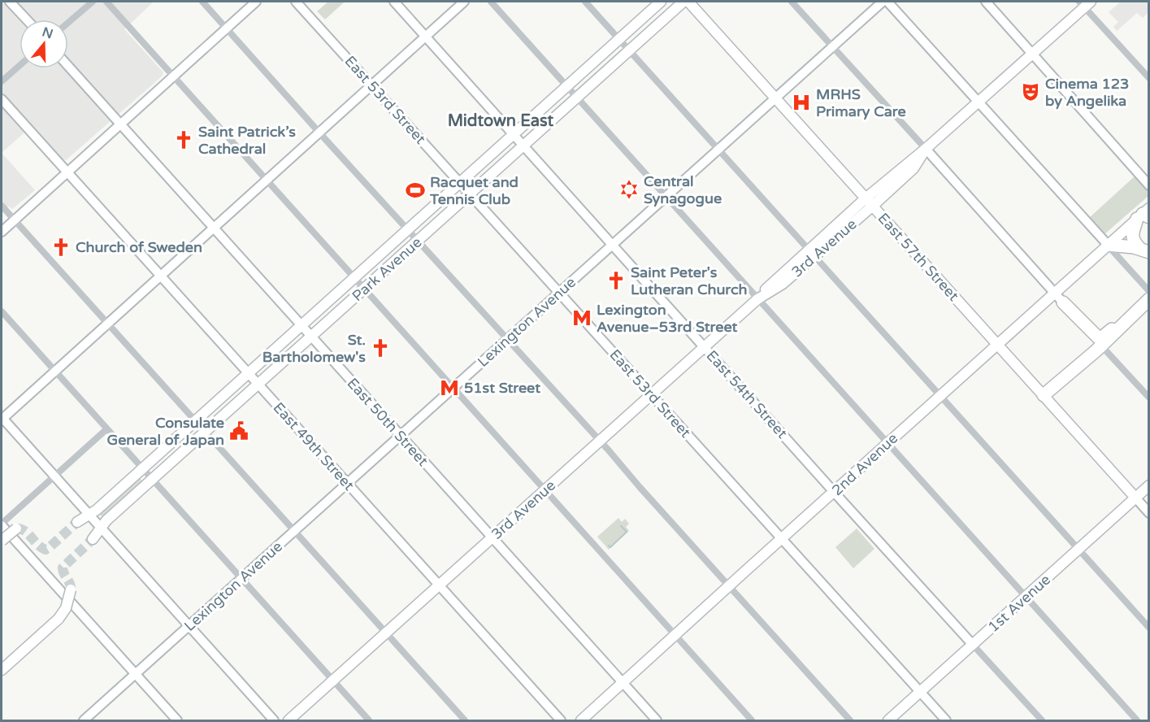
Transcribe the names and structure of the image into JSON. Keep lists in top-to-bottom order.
{
  "streets": {
    "main road": [
      "East 53rd Street",
      "3rd Avenue",
      "East 57th Street",
      "Park Avenue",
      "Lexington Avenue",
      "East 54th Street",
      "East 50th Street",
      "East 49th Street",
      "2nd Avenue",
      "1st Avenue"
    ]
  },
  "crossings": [
    ["East 53rd Street", "3rd Avenue"],
    ["East 53rd Street", "Park Avenue"],
    ["East 53rd Street", "Lexington Avenue"],
    ["East 53rd Street", "2nd Avenue"],
    ["East 53rd Street", "1st Avenue"],
    ["3rd Avenue", "East 57th Street"],
    ["3rd Avenue", "East 54th Street"],
    ["3rd Avenue", "East 50th Street"],
    ["3rd Avenue", "East 49th Street"],
    ["East 57th Street", "Lexington Avenue"],
    ["East 57th Street", "2nd Avenue"],
    ["East 57th Street", "1st Avenue"],
    ["Park Avenue", "East 54th Street"],
    ["Park Avenue", "East 50th Street"],
    ["Park Avenue", "East 49th Street"],
    ["Lexington Avenue", "East 54th Street"],
    ["Lexington Avenue", "East 50th Street"],
    ["Lexington Avenue", "East 49th Street"],
    ["East 54th Street", "2nd Avenue"],
    ["East 54th Street", "1st Avenue"],
    ["East 50th Street", "2nd Avenue"]
  ],
  "districts": ["Midtown East"],
  "places": {
    "theatre": ["Cinema 123 by Angelika"],
    "hospital": ["MRHS Primary Care"],
    "church": [
      "Saint Patrick’s Cathedral",
      "Church of Sweden",
      "Saint Peter's Lutheran Church",
      "St. Bartholomew's"
    ],
    "synagogue": ["Central Synagogue"],
    "sports": ["Racquet and Tennis Club"],
    "metro station": ["Lexington Avenue–53rd Street", "51st Street"],
    "public building": ["Consulate General of Japan"]
  },
  "north": "top"
}
